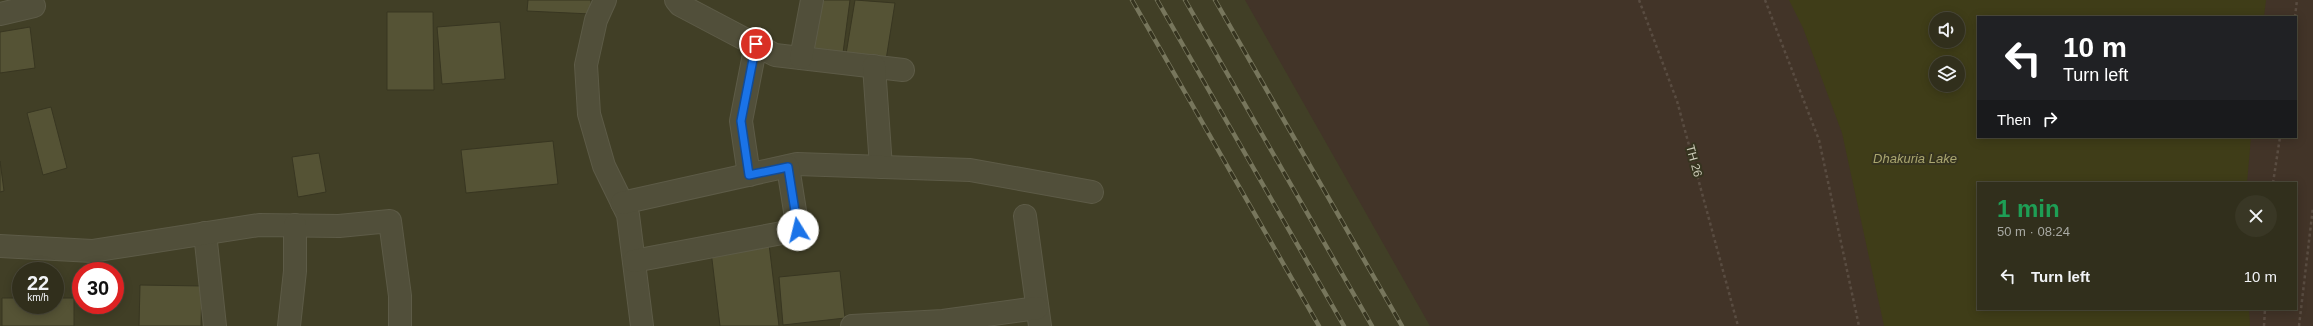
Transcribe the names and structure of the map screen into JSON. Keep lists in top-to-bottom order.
{
  "streets": {
    "path": ["TH 26"]
  },
  "water": ["Dhakuria Lake"],
  "page": {
    "turn": ["10 m", "Turn left"],
    "then": "Then",
    "heading": ["1 min", "50 m · 08:24"],
    "list": [
      {
        "name": "Turn left",
        "value": "10 m"
      }
    ],
    "speed": "22 km/h",
    "limit": "30"
  }
}
